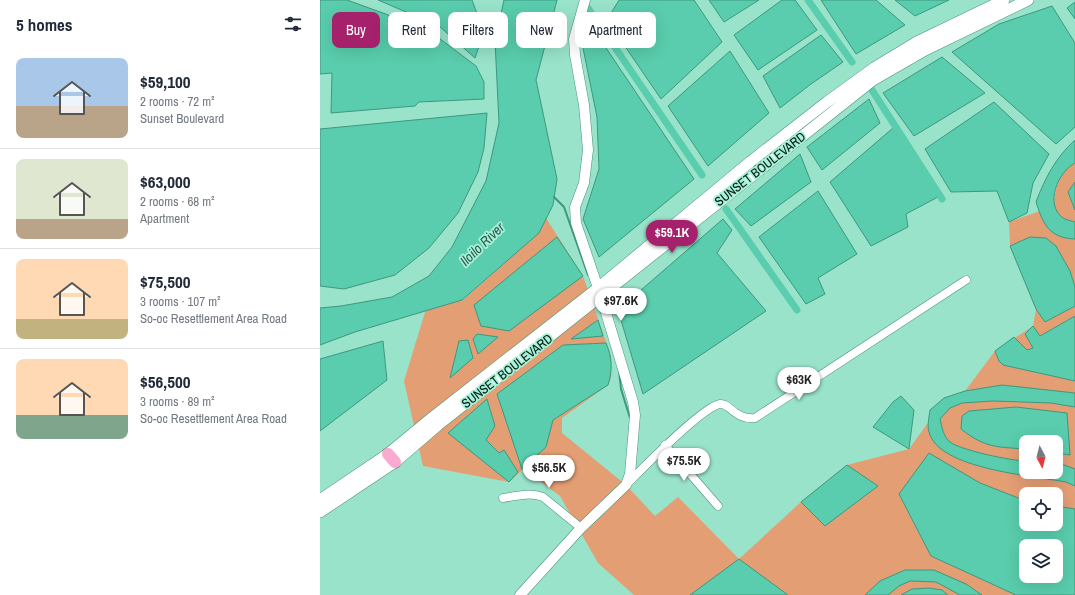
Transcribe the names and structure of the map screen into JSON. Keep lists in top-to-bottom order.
{
  "streets": {
    "main road": ["SUNSET BOULEVARD"]
  },
  "water": ["Iloilo River"],
  "north": "bottom",
  "page": {
    "heading": "5 homes",
    "chip": [
      "Buy",
      "Rent",
      "Filters",
      "New",
      "Apartment"
    ],
    "list": [
      {
        "name": "$59,100",
        "note": "2 rooms · 72 m² · Sunset Boulevard"
      },
      {
        "name": "$63,000",
        "note": "2 rooms · 68 m² · Apartment"
      },
      {
        "name": "$75,500",
        "note": "3 rooms · 107 m² · So-oc Resettlement Area Road"
      },
      {
        "name": "$56,500",
        "note": "3 rooms · 89 m² · So-oc Resettlement Area Road"
      }
    ],
    "price": [
      "$59.1K",
      "$97.6K",
      "$63K",
      "$75.5K",
      "$56.5K"
    ]
  }
}
